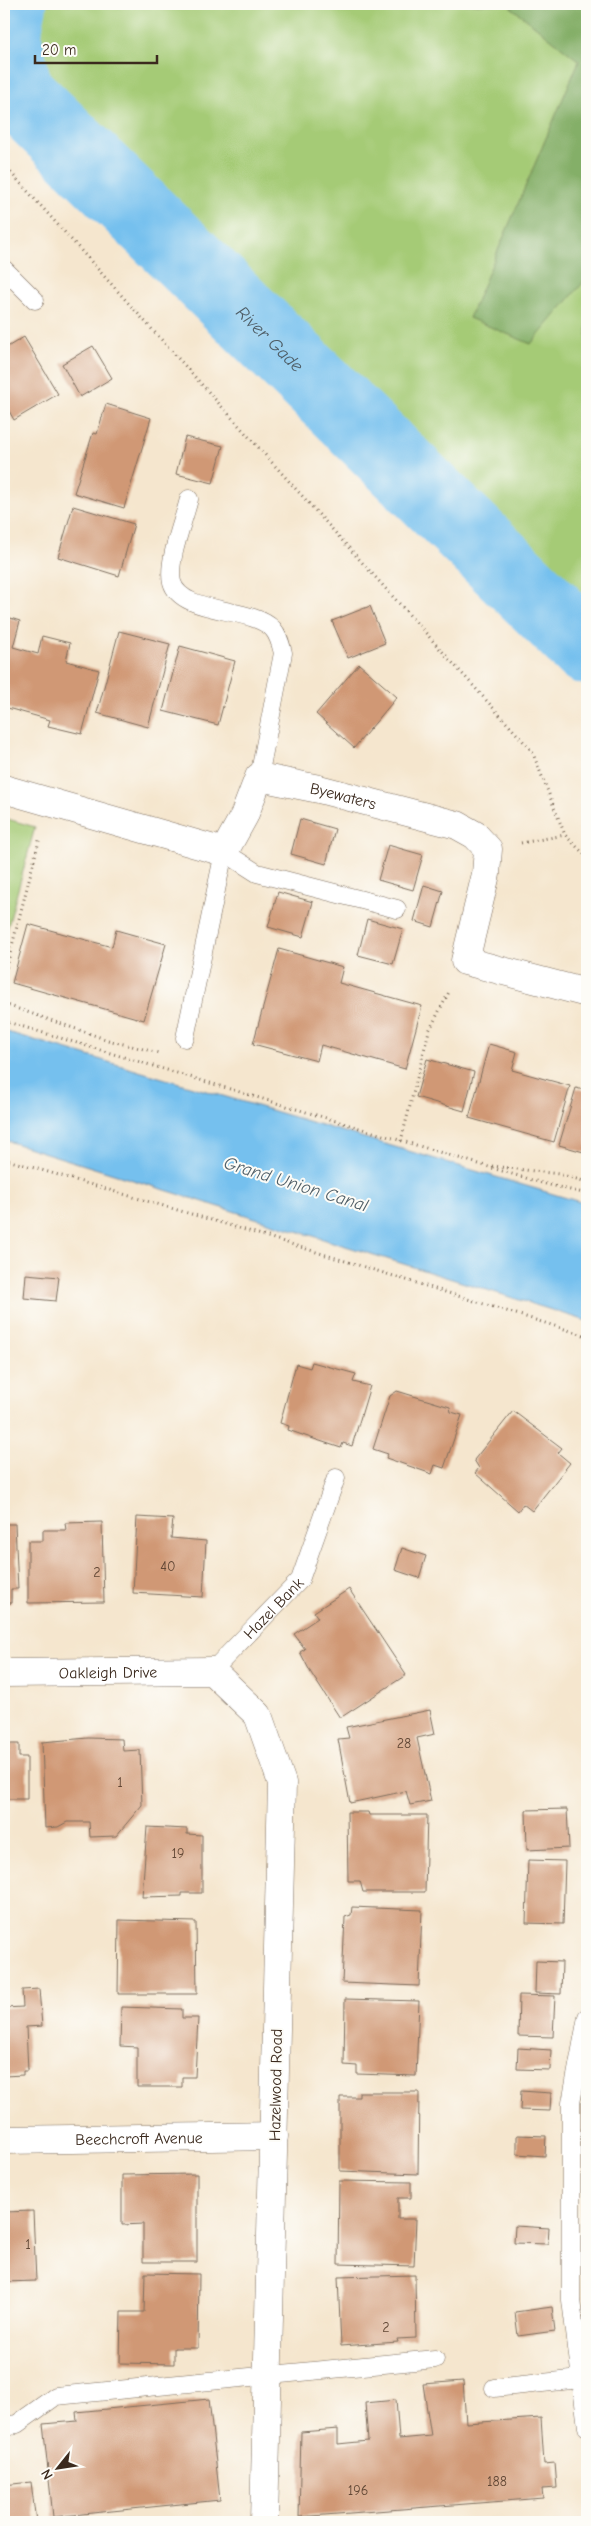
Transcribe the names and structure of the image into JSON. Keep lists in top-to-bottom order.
{
  "streets": {
    "street": [
      "Byewaters",
      "Oakleigh Drive",
      "Hazelwood Road",
      "Beechcroft Avenue"
    ],
    "lane": ["Hazel Bank"]
  },
  "crossings": [
    ["Hazel Bank", "Oakleigh Drive"],
    ["Hazel Bank", "Hazelwood Road"],
    ["Oakleigh Drive", "Hazelwood Road"],
    ["Hazelwood Road", "Beechcroft Avenue"]
  ],
  "water": ["River Gade", "Grand Union Canal"],
  "house_numbers": [
    "40",
    "2",
    "28",
    "1",
    "19",
    "1",
    "2",
    "188",
    "196"
  ],
  "scale_bar": "20 m",
  "north": "bottom left"
}
